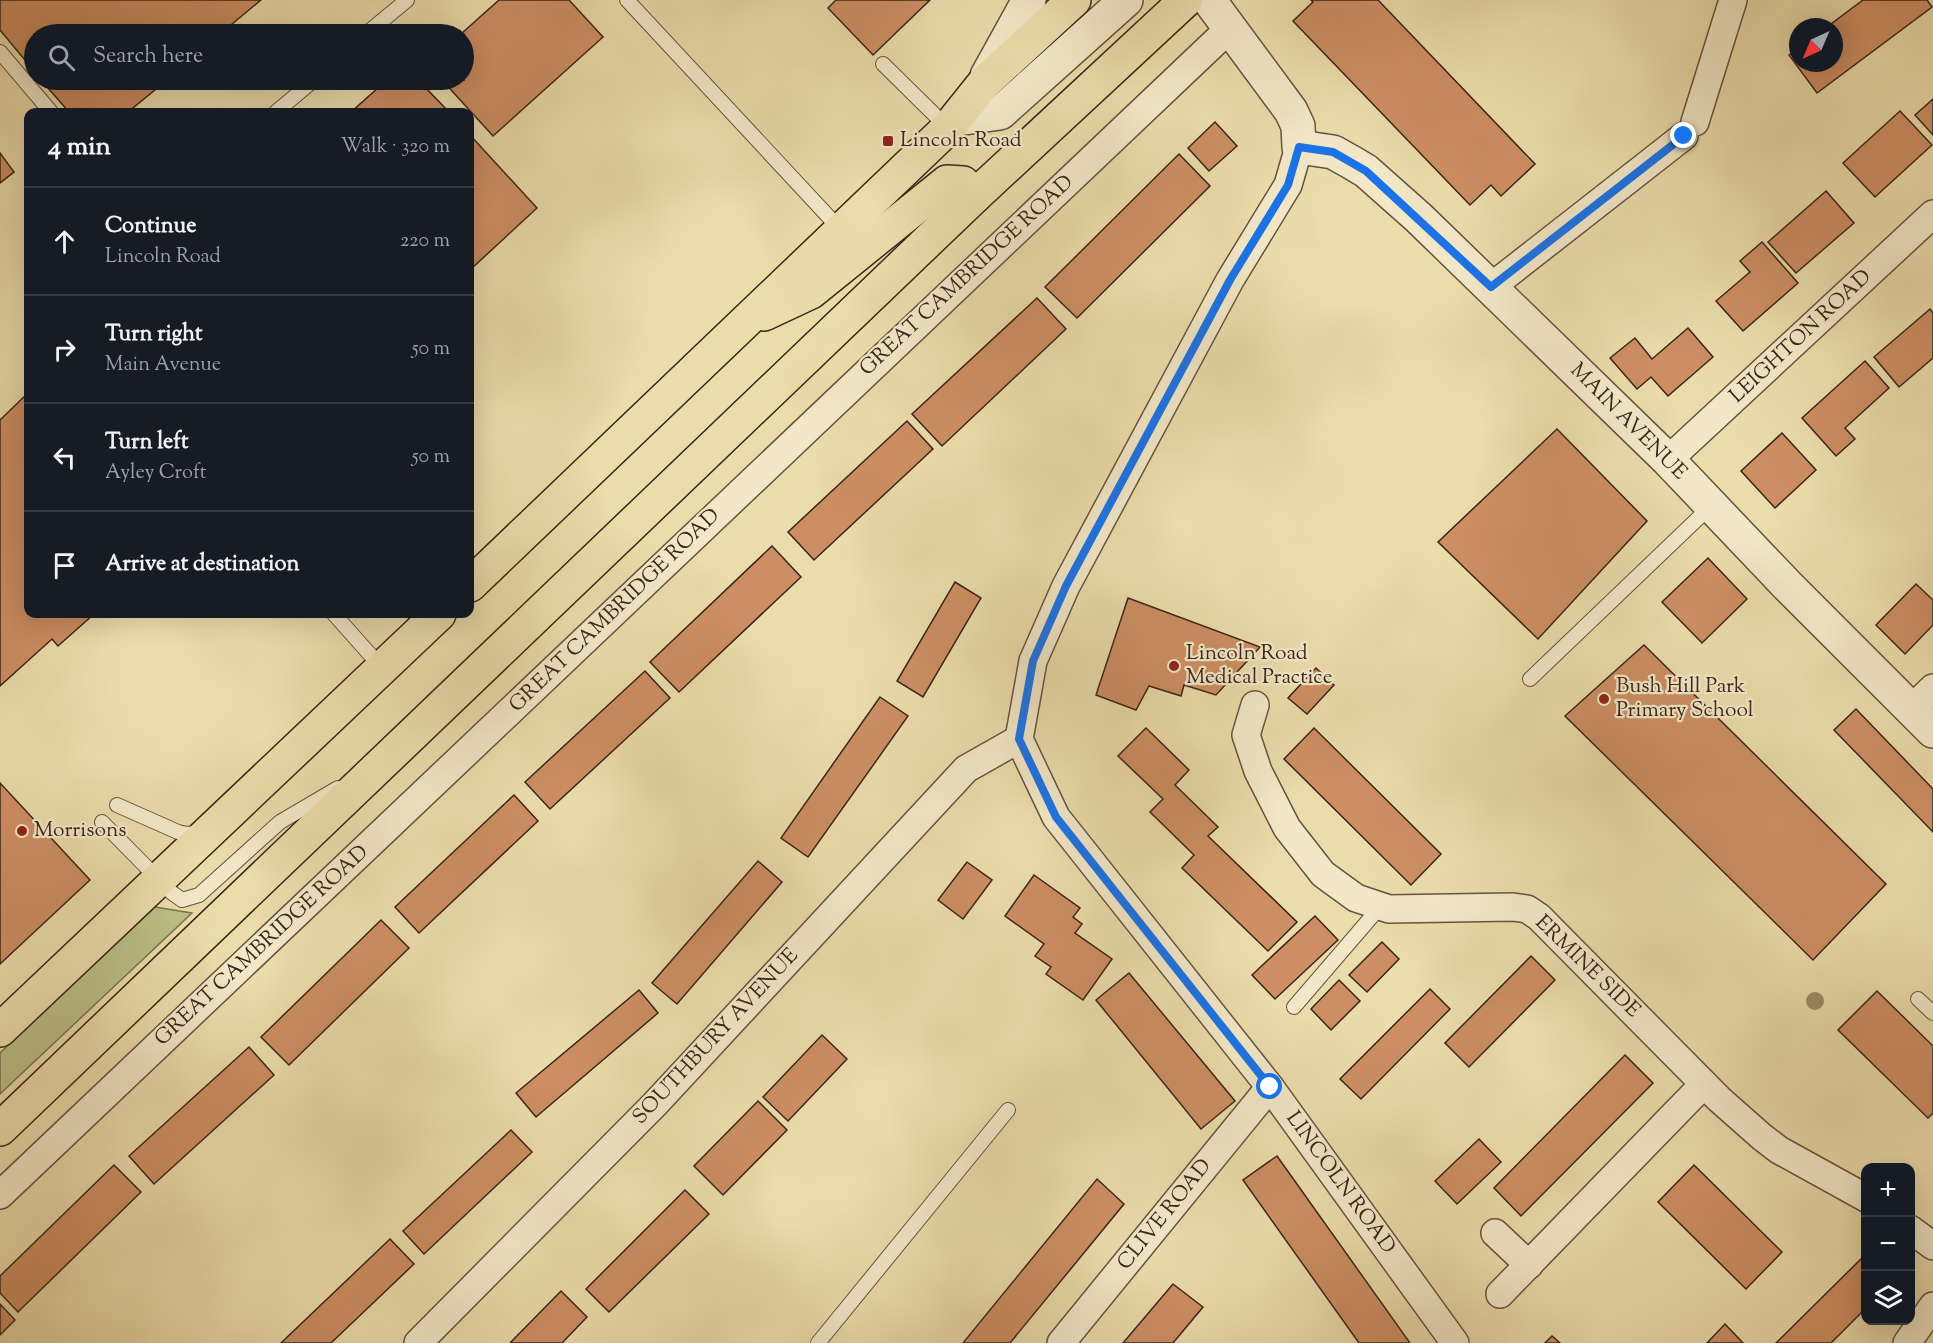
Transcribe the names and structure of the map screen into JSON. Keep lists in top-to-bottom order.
{
  "streets": {
    "street": [
      "GREAT CAMBRIDGE ROAD",
      "LEIGHTON ROAD",
      "MAIN AVENUE",
      "ERMINE SIDE",
      "SOUTHBURY AVENUE",
      "LINCOLN ROAD",
      "CLIVE ROAD"
    ]
  },
  "crossings": [
    ["LEIGHTON ROAD", "MAIN AVENUE"],
    ["SOUTHBURY AVENUE", "LINCOLN ROAD"],
    ["LINCOLN ROAD", "CLIVE ROAD"]
  ],
  "places": {
    "transit": ["Lincoln Road"],
    "other": ["Lincoln Road Medical Practice", "Bush Hill Park Primary School", "Morrisons"]
  },
  "north": "bottom left",
  "page": {
    "search": "Search here",
    "heading": ["4 min", "Walk · 320 m"],
    "list": [
      ["Continue", "Lincoln Road", "220 m"],
      ["Turn right", "Main Avenue", "50 m"],
      ["Turn left", "Ayley Croft", "50 m"],
      "Arrive at destination"
    ],
    "map_buttons": ["+", "−"]
  }
}
